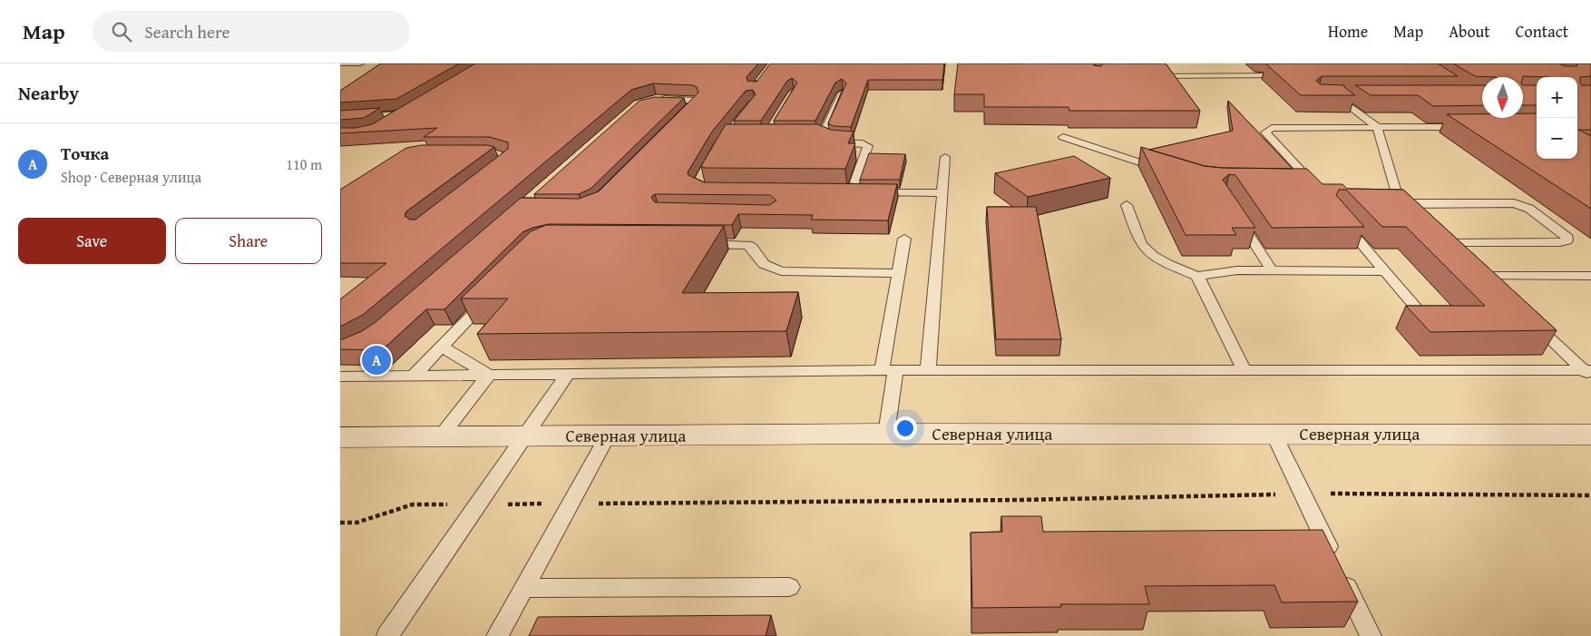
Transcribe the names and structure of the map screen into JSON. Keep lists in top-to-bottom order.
{
  "streets": {
    "main road": ["Северная улица"]
  },
  "north": "bottom",
  "page": {
    "header": "Map",
    "search": "Search here",
    "nav": [
      "Home",
      "Map",
      "About",
      "Contact"
    ],
    "heading": "Nearby",
    "map_buttons": ["+", "−"],
    "list": [
      {
        "mark": "A",
        "name": "Точка",
        "note": "Shop · Северная улица",
        "value": "110 m"
      }
    ],
    "buttons": ["Save", "Share"],
    "pins": "A"
  }
}
